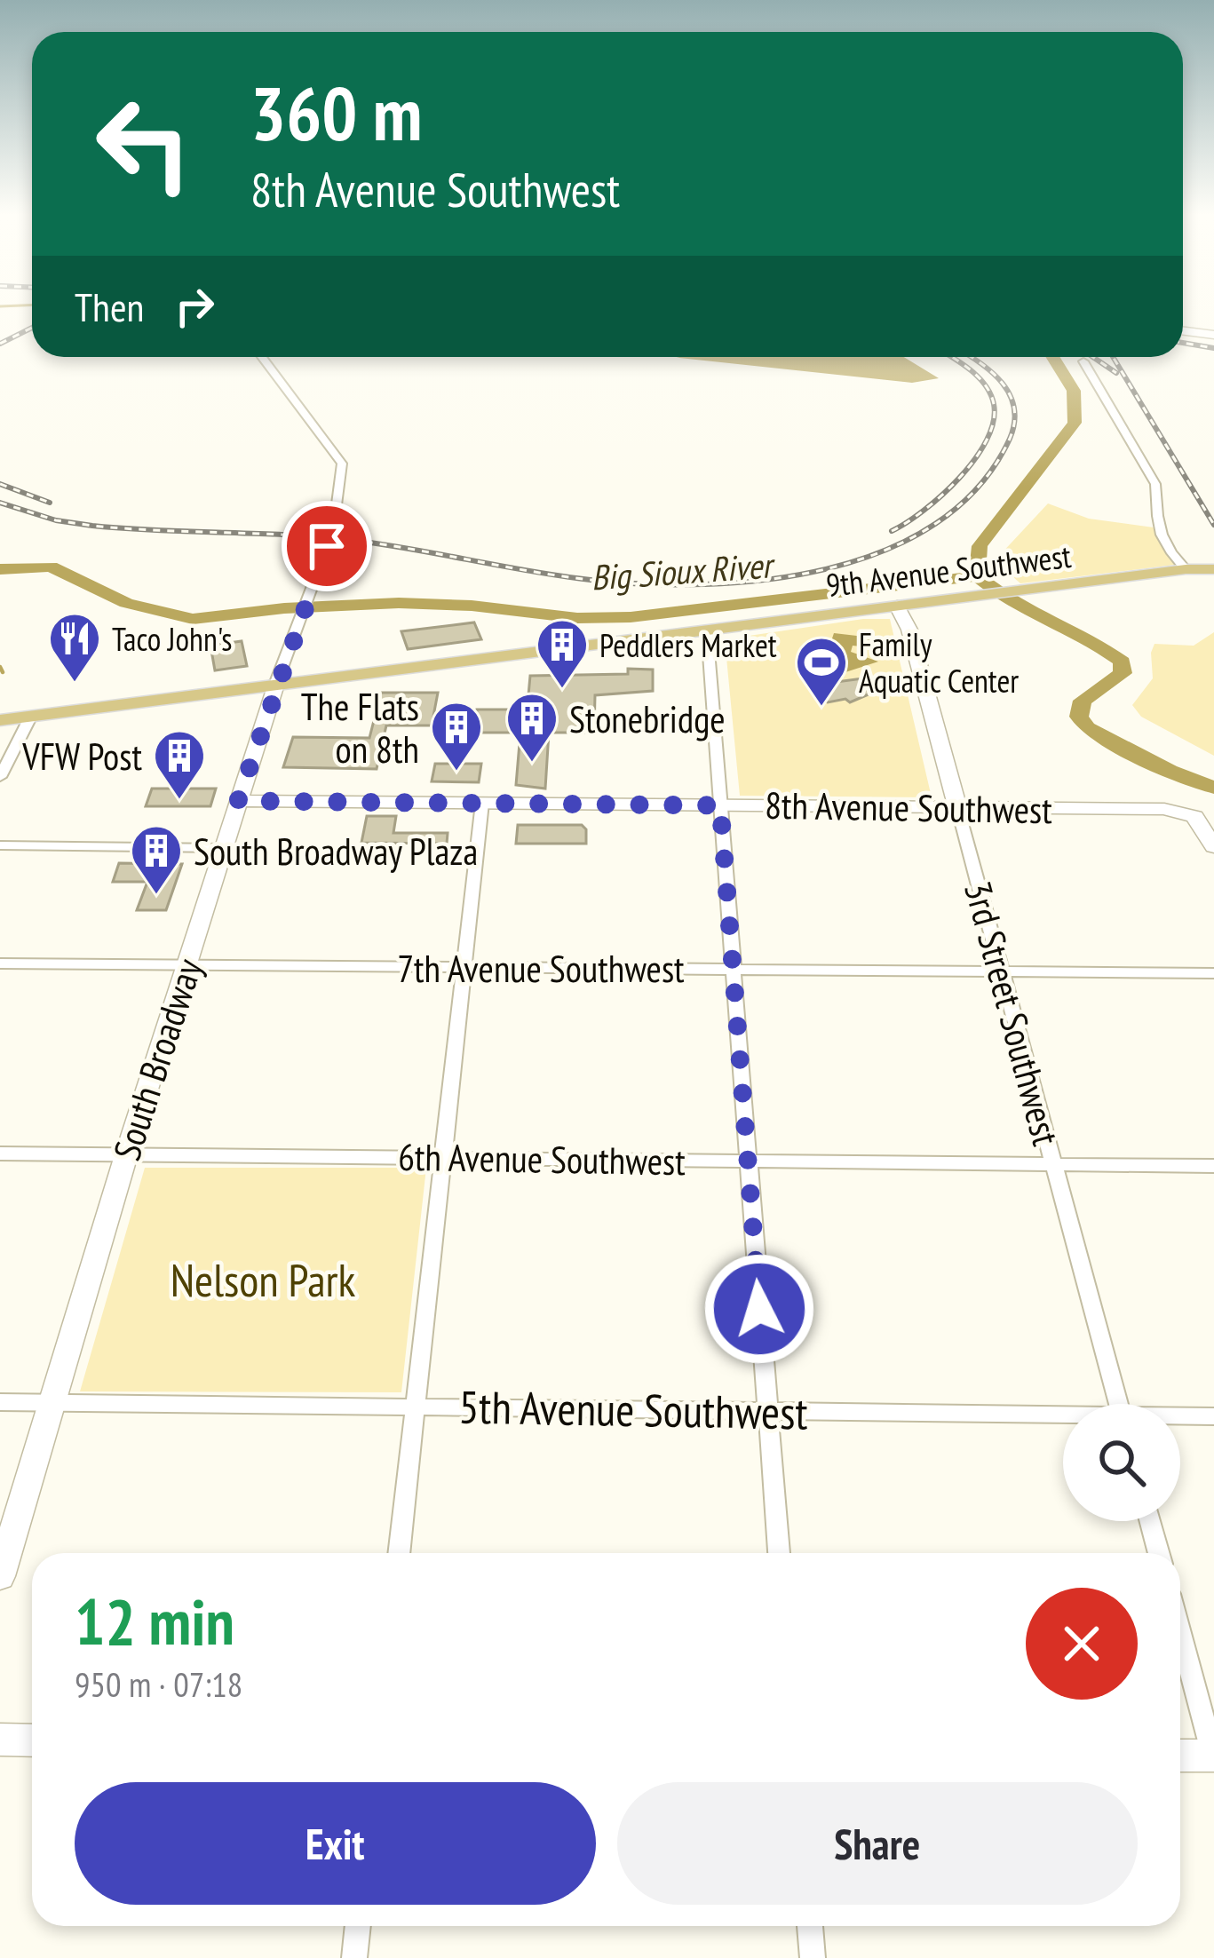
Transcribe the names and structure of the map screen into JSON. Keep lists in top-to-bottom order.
{
  "streets": {
    "main road": ["9th Avenue Southwest"],
    "street": [
      "8th Avenue Southwest",
      "7th Avenue Southwest",
      "3rd Street Southwest",
      "South Broadway",
      "6th Avenue Southwest",
      "5th Avenue Southwest"
    ]
  },
  "crossings": [
    ["9th Avenue Southwest", "3rd Street Southwest"],
    ["9th Avenue Southwest", "South Broadway"],
    ["8th Avenue Southwest", "3rd Street Southwest"],
    ["8th Avenue Southwest", "South Broadway"],
    ["7th Avenue Southwest", "3rd Street Southwest"],
    ["7th Avenue Southwest", "South Broadway"],
    ["3rd Street Southwest", "6th Avenue Southwest"],
    ["South Broadway", "6th Avenue Southwest"],
    ["South Broadway", "5th Avenue Southwest"]
  ],
  "water": ["Big Sioux River"],
  "parks": ["Nelson Park"],
  "places": {
    "restaurant": ["Taco John's"],
    "building": [
      "Peddlers Market",
      "Stonebridge",
      "The Flats on 8th",
      "VFW Post",
      "South Broadway Plaza"
    ],
    "sports": ["Family Aquatic Center"]
  },
  "page": {
    "turn": ["360 m", "8th Avenue Southwest"],
    "then": "Then",
    "heading": ["12 min", "950 m · 07:18"],
    "buttons": ["Exit", "Share"]
  }
}
